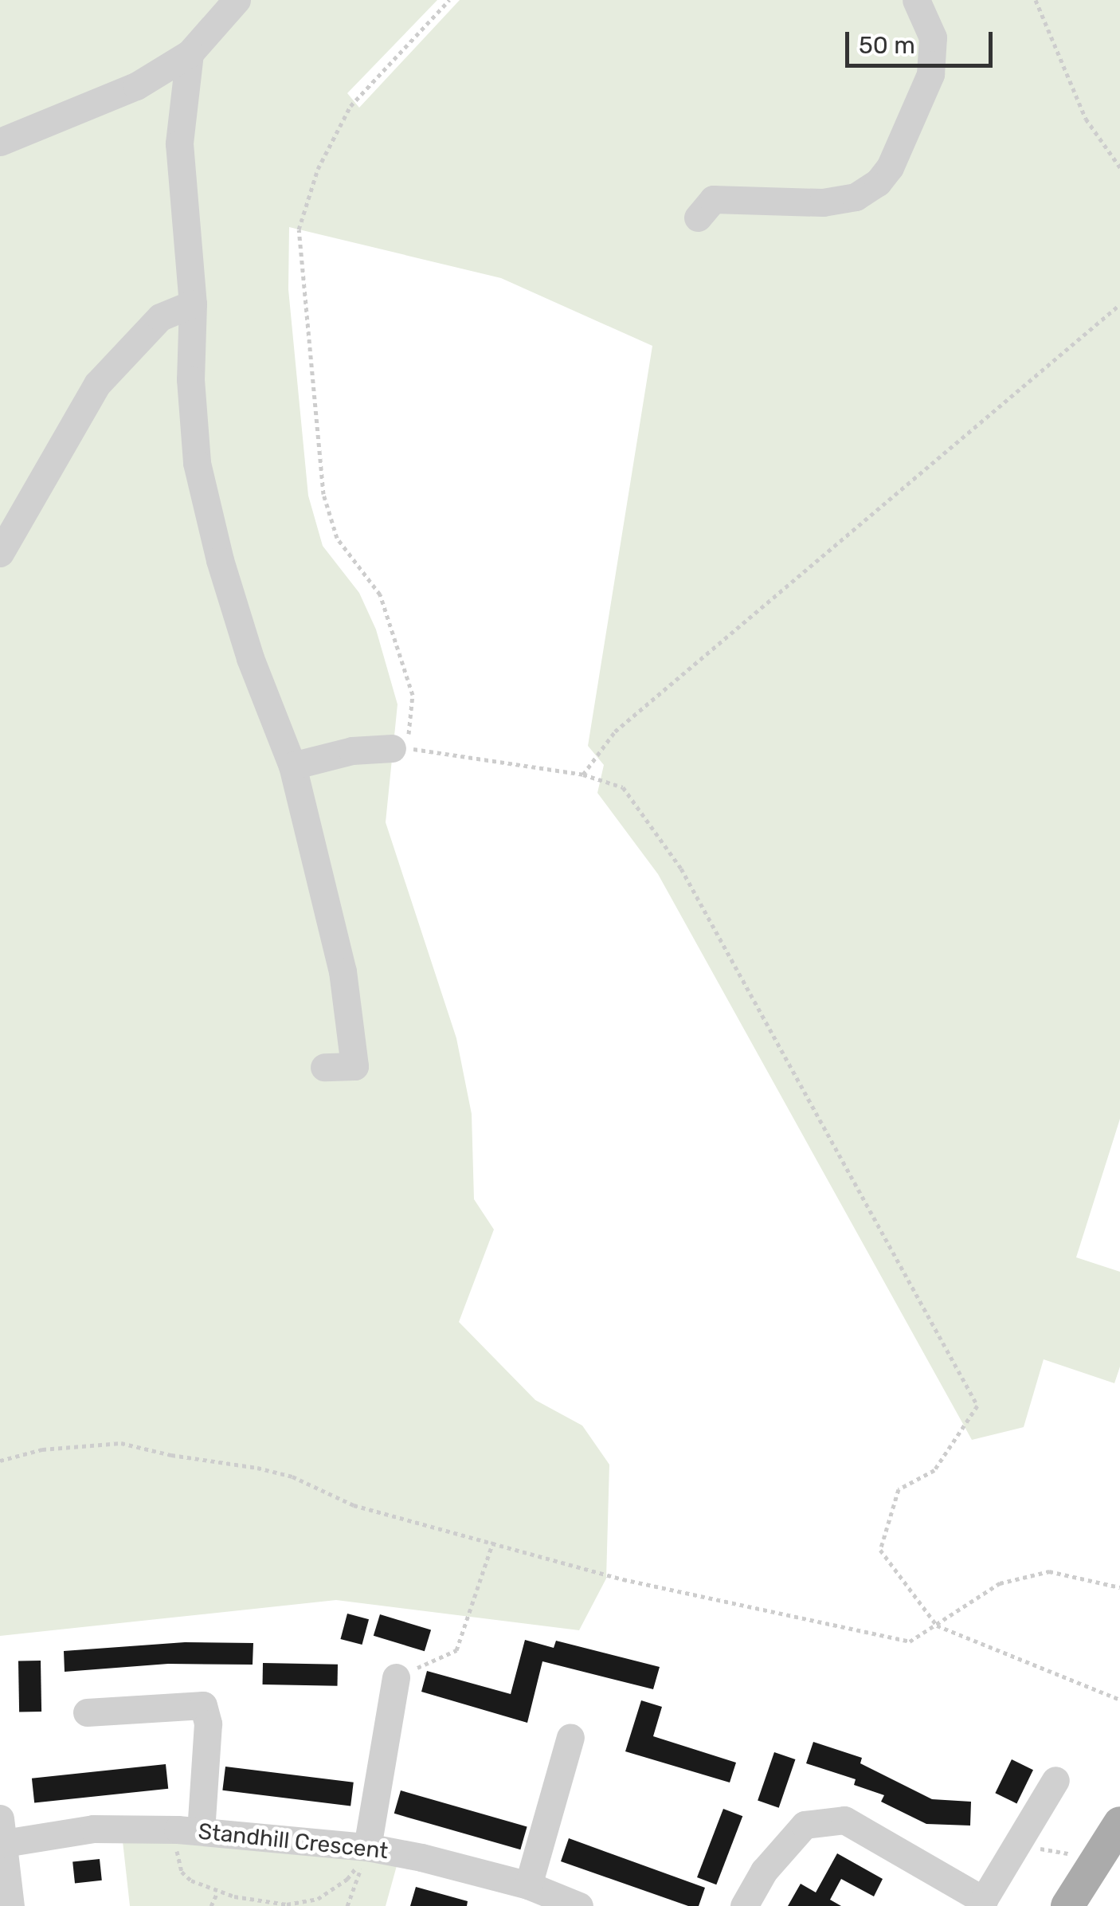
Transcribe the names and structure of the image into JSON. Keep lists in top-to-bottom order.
{
  "streets": {
    "street": ["Standhill Crescent"]
  },
  "scale_bar": "50 m"
}
